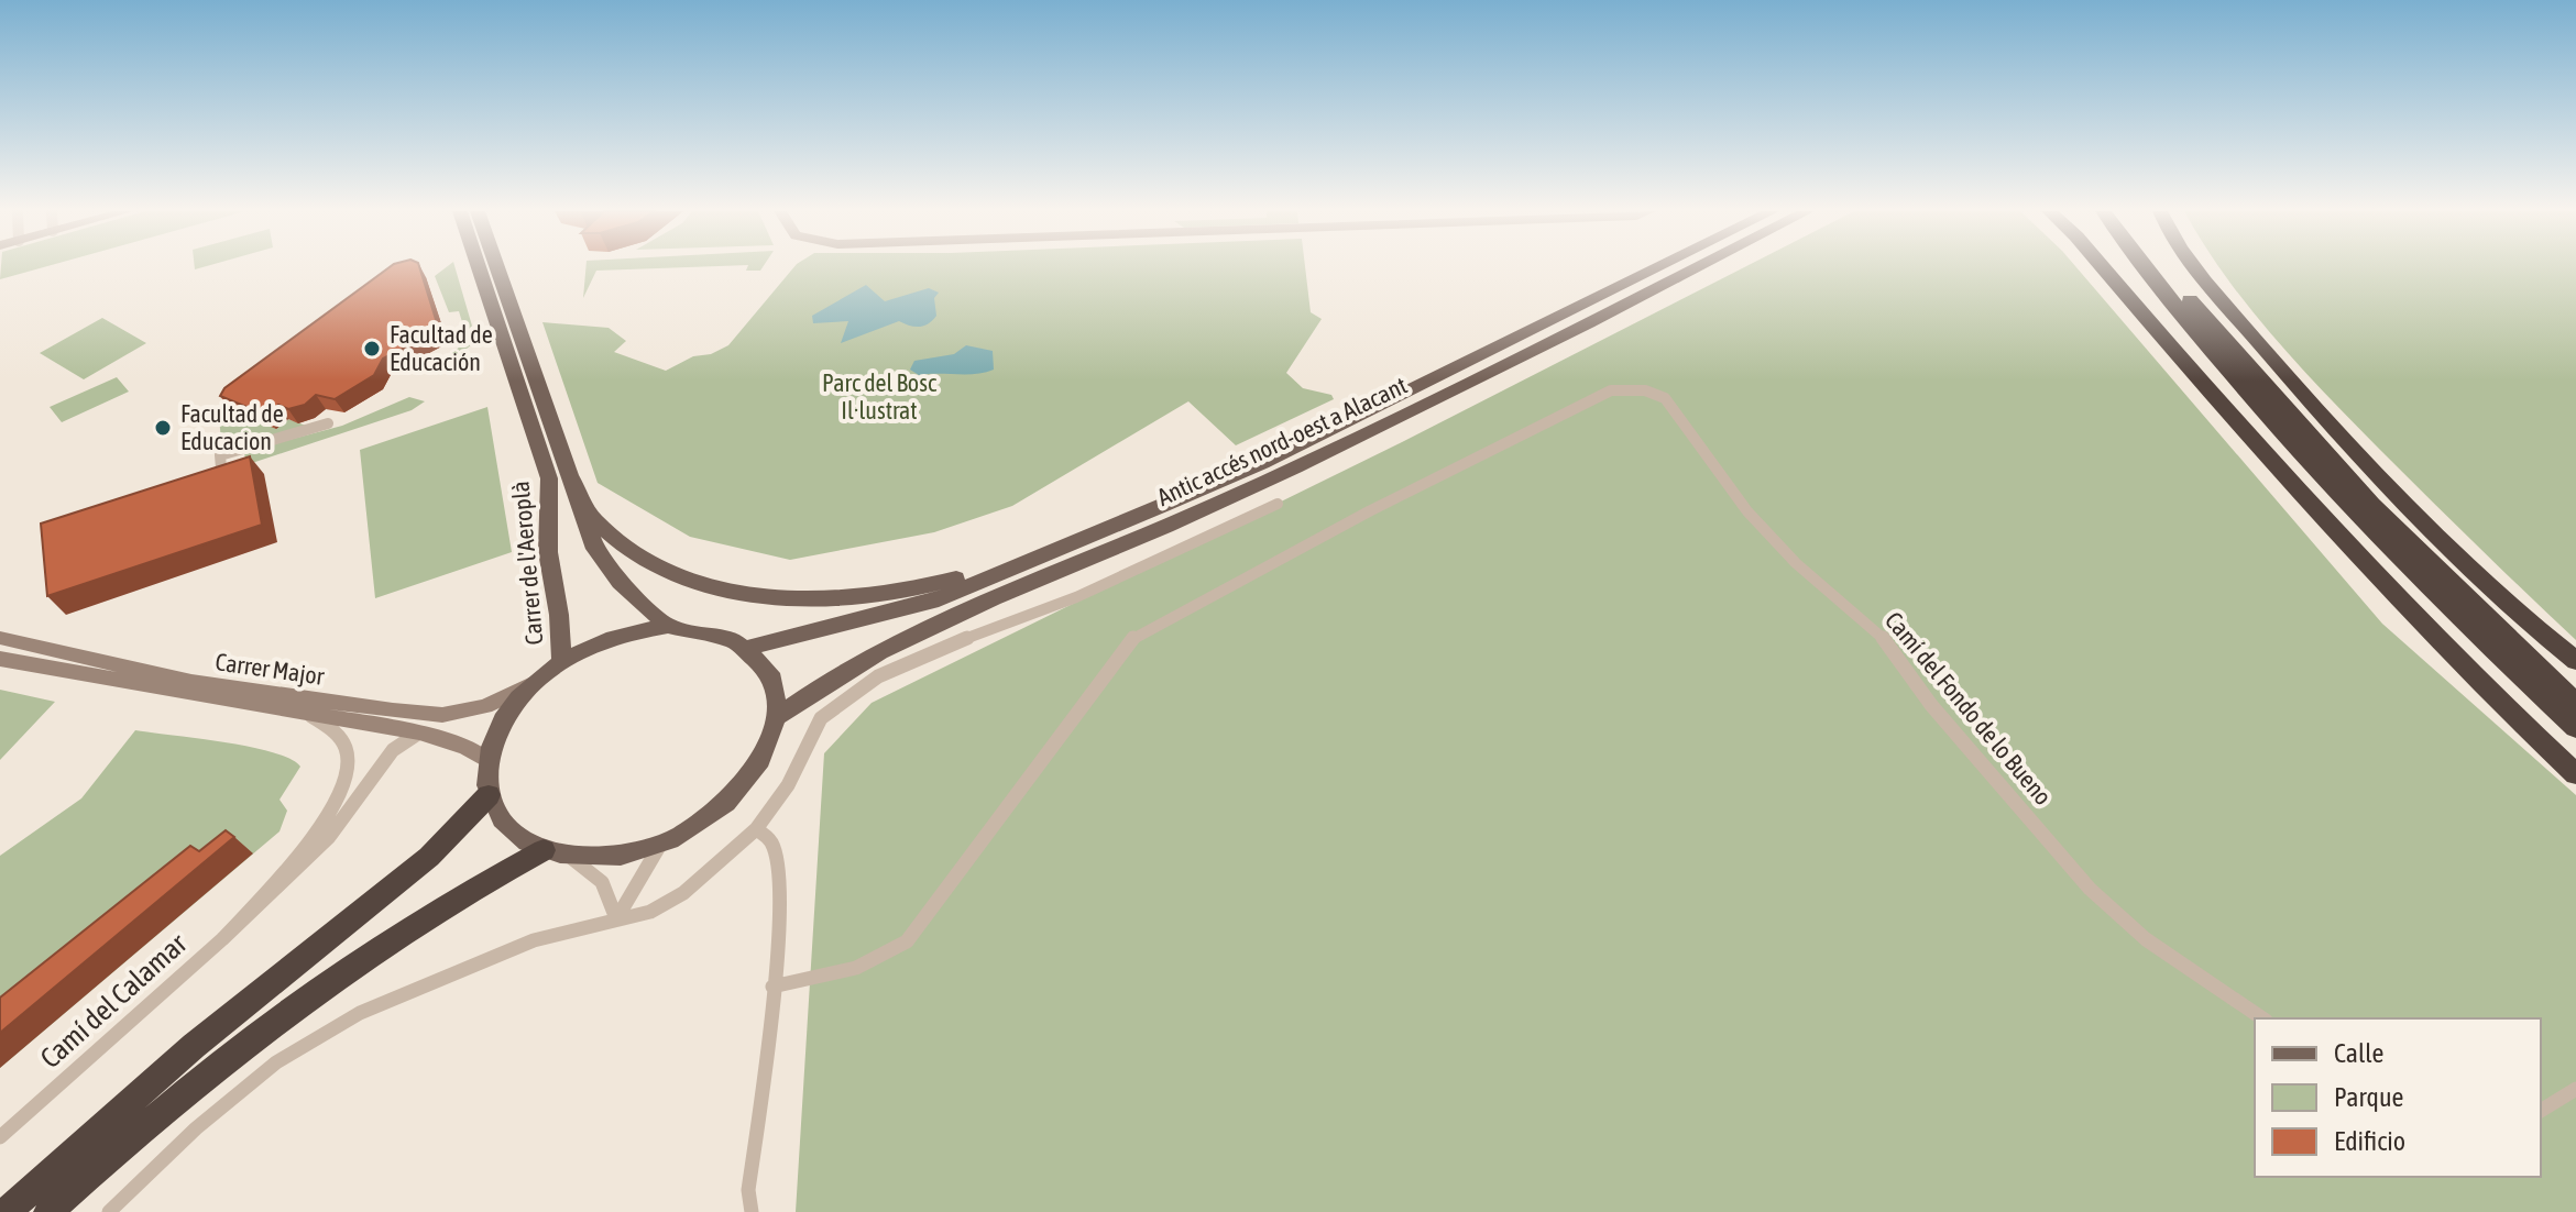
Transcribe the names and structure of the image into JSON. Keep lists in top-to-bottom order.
{
  "streets": {
    "main road": ["Antic accés nord-oest a Alacant", "Carrer de l'Aeroplà"],
    "street": ["Carrer Major", "Camí del Fondo de lo Bueno", "Camí del Calamar"]
  },
  "crossings": [
    ["Antic accés nord-oest a Alacant", "Carrer de l'Aeroplà"],
    ["Antic accés nord-oest a Alacant", "Carrer Major"],
    ["Carrer de l'Aeroplà", "Carrer Major"]
  ],
  "parks": ["Parc del Bosc Il·lustrat"],
  "places": ["Facultad de Educación", "Facultad de Educacion"],
  "legend": ["Calle", "Parque", "Edificio"]
}
